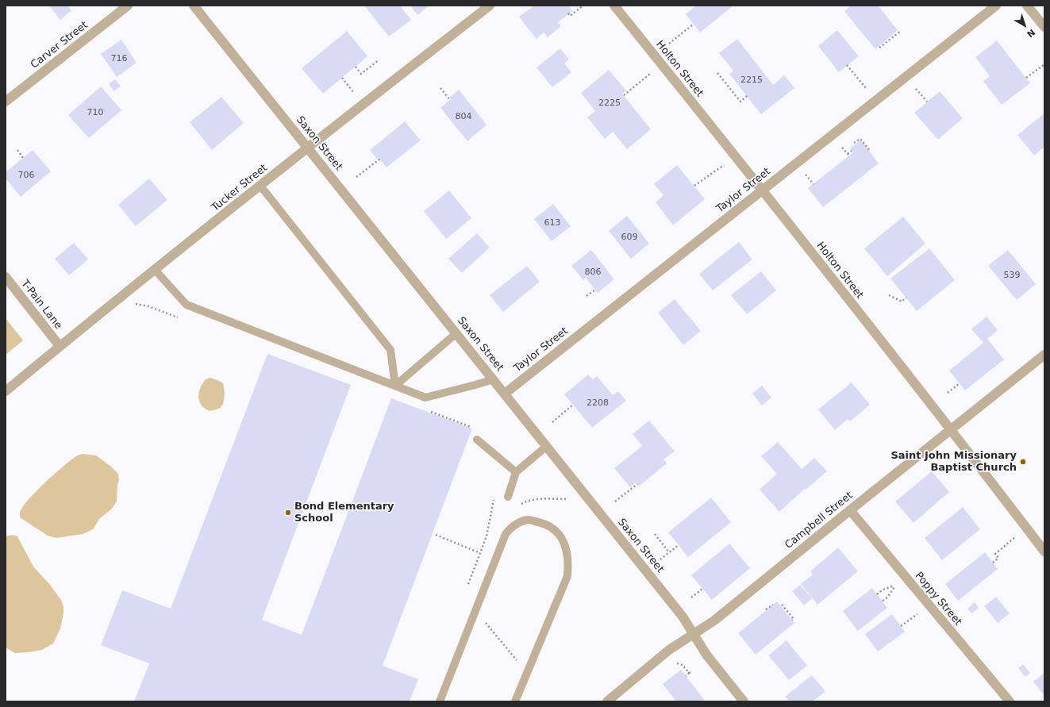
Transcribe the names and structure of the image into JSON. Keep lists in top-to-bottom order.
{
  "streets": {
    "street": [
      "Carver Street",
      "Holton Street",
      "Saxon Street",
      "Tucker Street",
      "Taylor Street",
      "T-Pain Lane",
      "Campbell Street",
      "Poppy Street"
    ]
  },
  "crossings": [
    ["Holton Street", "Taylor Street"],
    ["Holton Street", "Campbell Street"],
    ["Saxon Street", "Tucker Street"],
    ["Saxon Street", "Taylor Street"],
    ["Saxon Street", "Campbell Street"],
    ["Tucker Street", "T-Pain Lane"],
    ["Campbell Street", "Poppy Street"]
  ],
  "places": ["Saint John Missionary Baptist Church", "Bond Elementary School"],
  "house_numbers": [
    "716",
    "2215",
    "2225",
    "710",
    "804",
    "706",
    "613",
    "609",
    "806",
    "539",
    "2208"
  ],
  "north": "bottom right"
}
